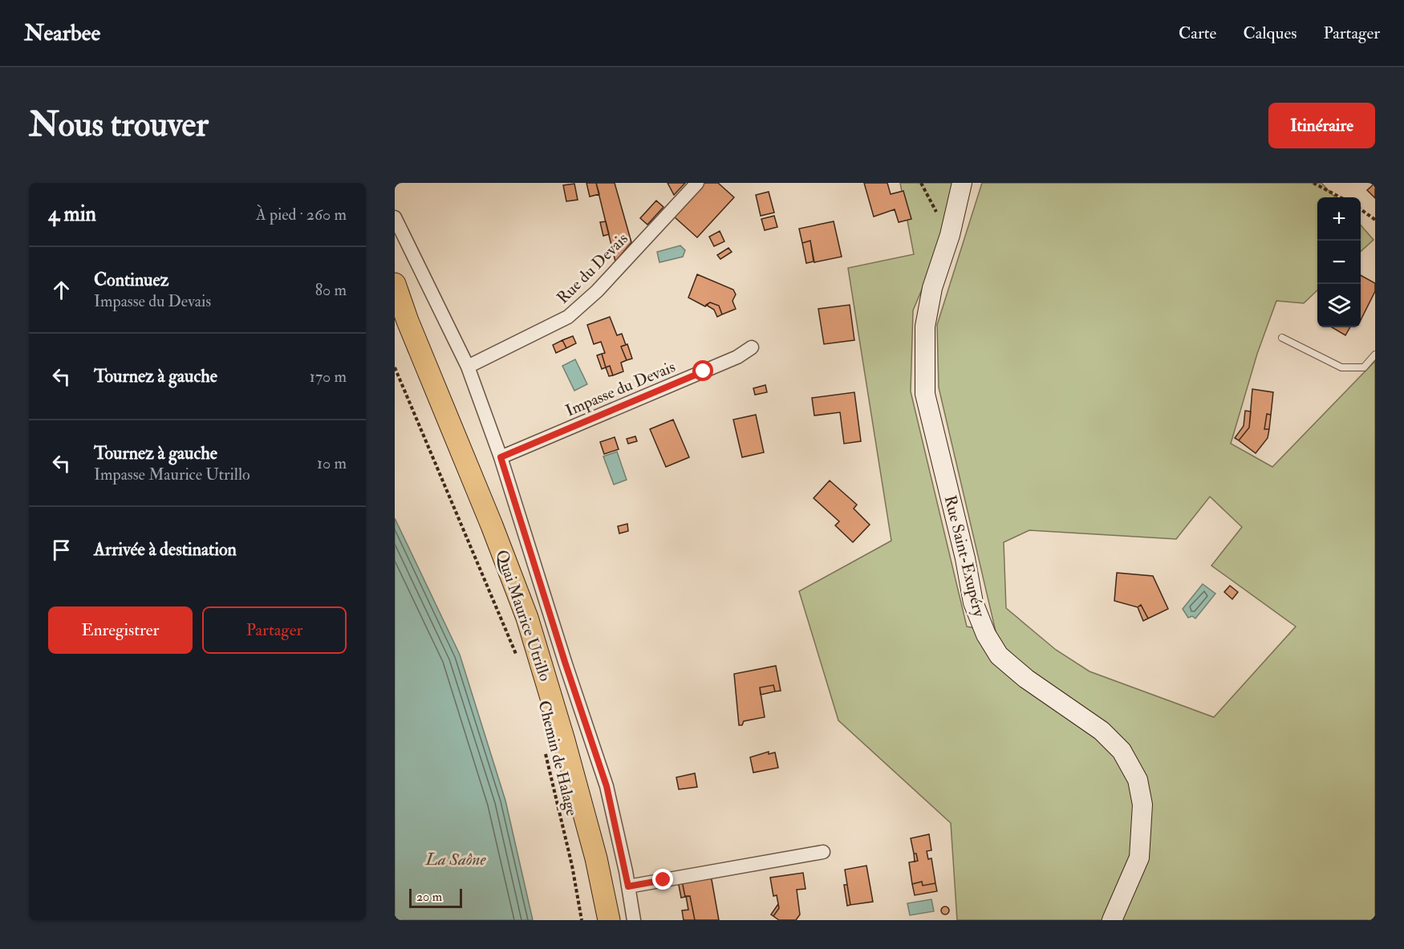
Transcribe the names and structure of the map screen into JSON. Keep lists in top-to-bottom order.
{
  "streets": {
    "main road": ["Quai Maurice Utrillo"],
    "street": ["Rue du Devais", "Impasse du Devais", "Rue Saint-Exupéry"],
    "path": ["Chemin de Halage"]
  },
  "water": ["La Saône"],
  "scale_bar": "20 m",
  "page": {
    "header": "Nearbee",
    "nav": ["Carte", "Calques", "Partager"],
    "buttons": [
      "Itinéraire",
      ["Enregistrer", "Partager"]
    ],
    "title": "Nous trouver",
    "heading": ["4 min", "À pied · 260 m"],
    "map_buttons": ["+", "−"],
    "list": [
      ["Continuez", "Impasse du Devais", "80 m"],
      ["Tournez à gauche", "170 m"],
      ["Tournez à gauche", "Impasse Maurice Utrillo", "10 m"],
      "Arrivée à destination"
    ],
    "scale": "20 m"
  }
}
